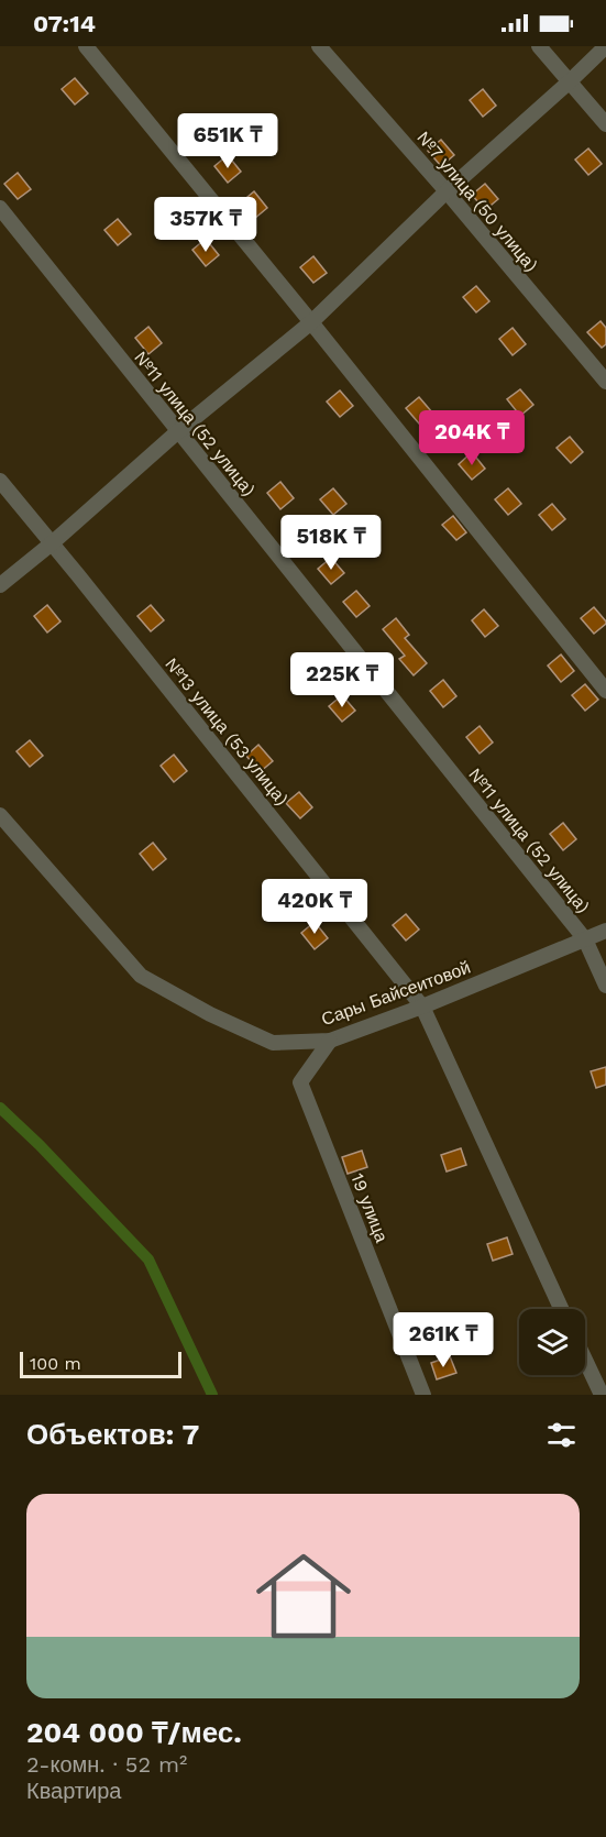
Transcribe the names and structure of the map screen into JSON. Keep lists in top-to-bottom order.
{
  "streets": {
    "street": [
      "№7 улица (50 улица)",
      "№11 улица (52 улица)",
      "№13 улица (53 улица)",
      "Сары Байсеитовой",
      "19 улица"
    ]
  },
  "crossings": [
    ["№11 улица (52 улица)", "Сары Байсеитовой"],
    ["№13 улица (53 улица)", "Сары Байсеитовой"],
    ["Сары Байсеитовой", "19 улица"]
  ],
  "scale_bar": "100 m",
  "page": {
    "status": "07:14",
    "price": [
      "651K ₸",
      "357K ₸",
      "204K ₸",
      "518K ₸",
      "225K ₸",
      "420K ₸",
      "261K ₸"
    ],
    "scale": "100 m",
    "heading": "Объектов: 7",
    "list": [
      {
        "name": "204 000 ₸/мес.",
        "note": "2-комн. · 52 m² · Квартира"
      }
    ]
  }
}
